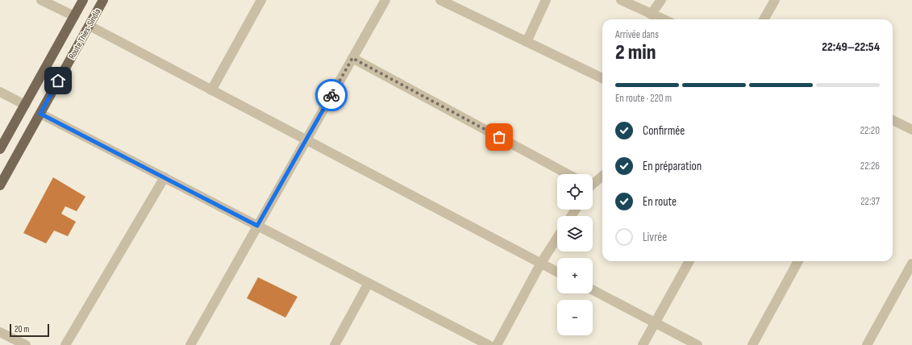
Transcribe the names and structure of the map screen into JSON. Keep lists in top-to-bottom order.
{
  "streets": {
    "main road": ["Route Thies-Sindia"]
  },
  "scale_bar": "20 m",
  "page": {
    "heading": ["2 min", "Arrivée dans", "22:49–22:54"],
    "bar": "En route · 220 m",
    "list": [
      ["Confirmée", "22:20"],
      ["En préparation", "22:26"],
      ["En route", "22:37"],
      "Livrée"
    ],
    "map_buttons": ["+", "−"],
    "scale": "20 m"
  }
}
